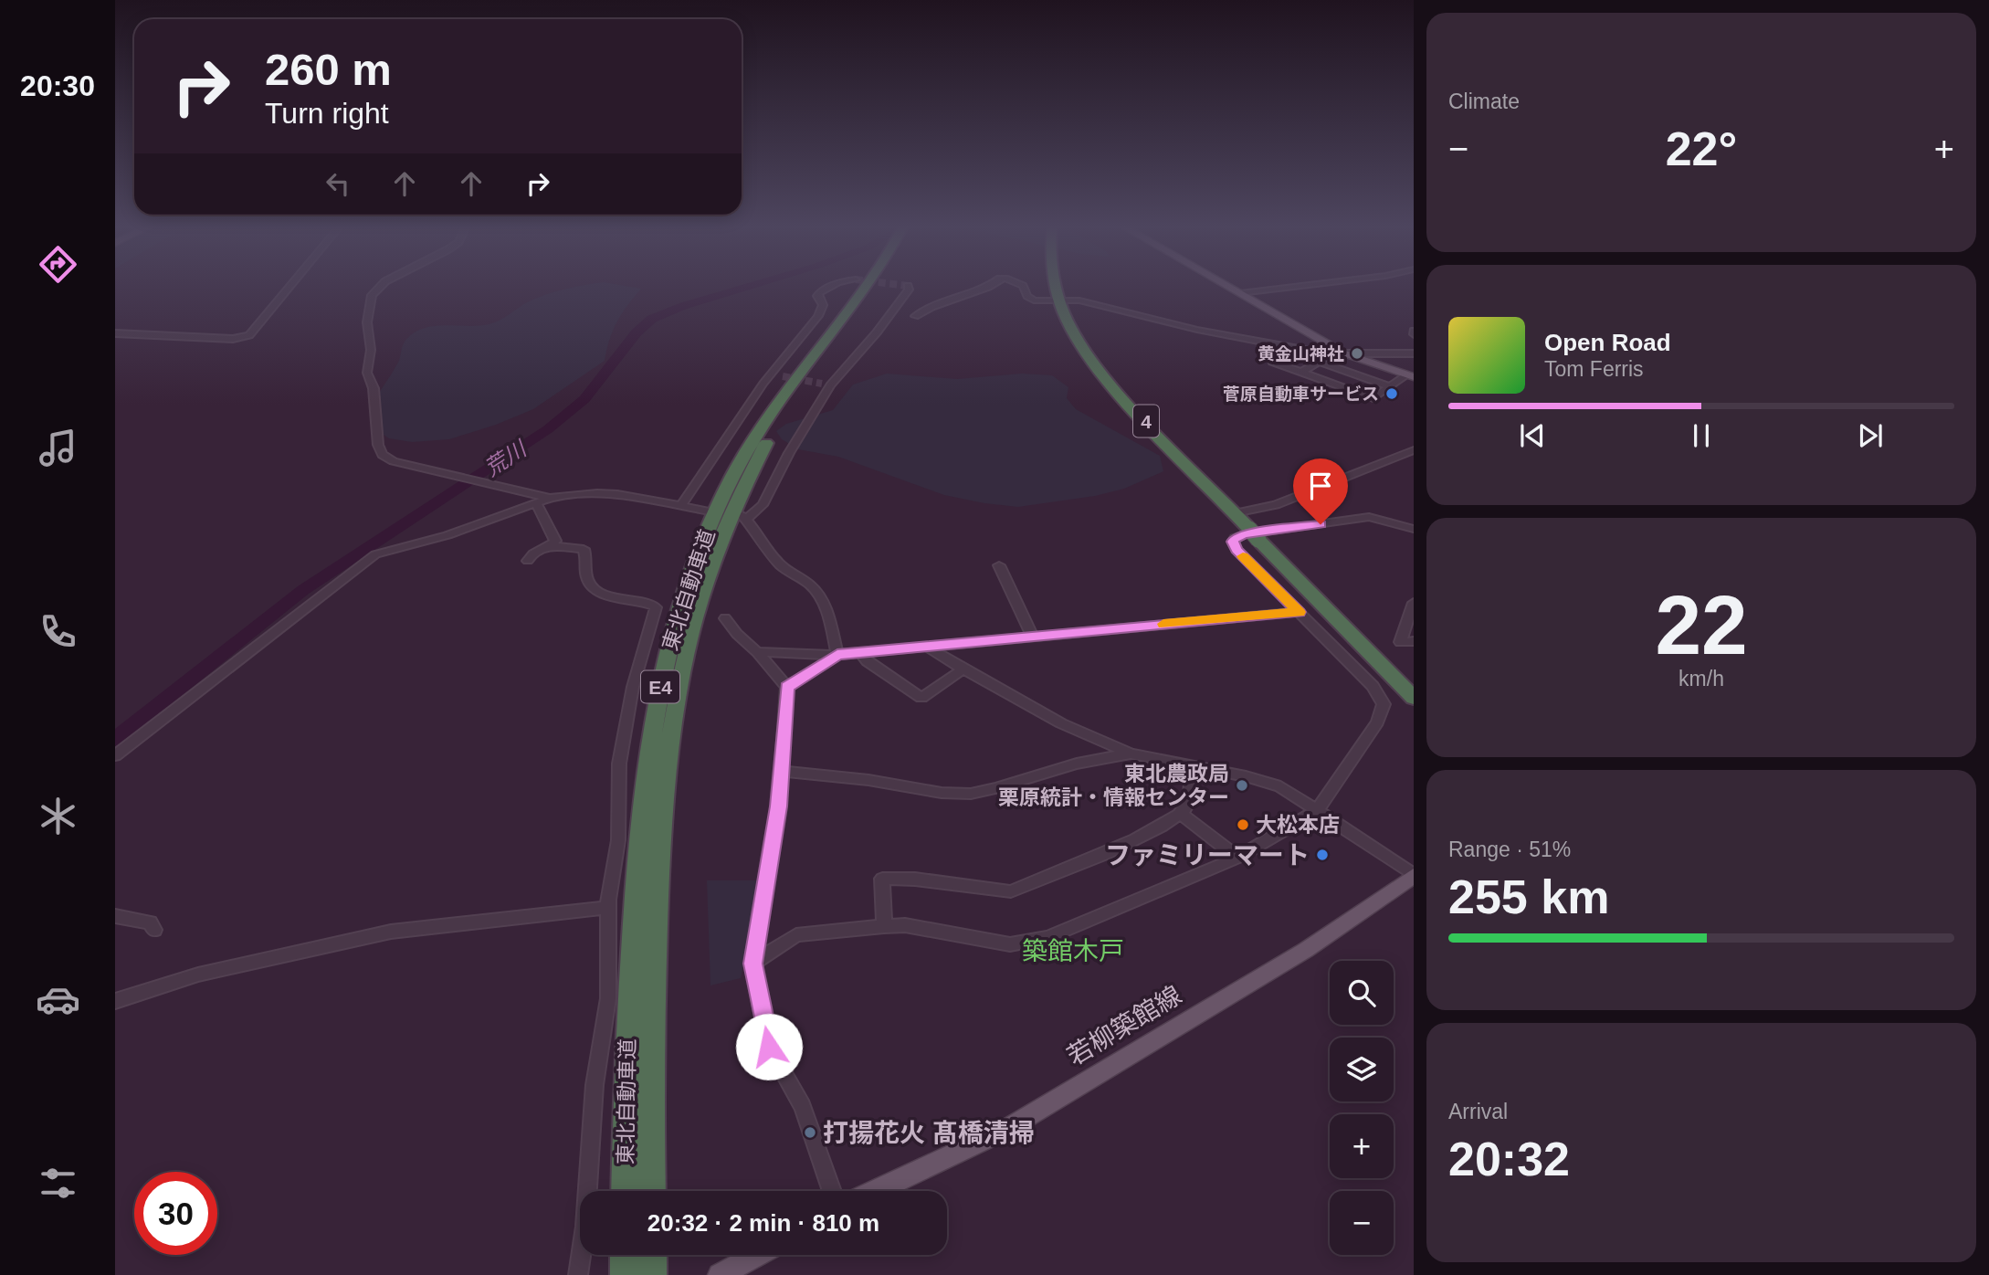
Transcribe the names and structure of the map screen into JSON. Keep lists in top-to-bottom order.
{
  "streets": {
    "highway": ["4", "東北自動車道", "E4"],
    "main road": ["若柳築館線"]
  },
  "districts": ["築館木戸"],
  "water": ["荒川"],
  "places": [
    "黄金山神社",
    "菅原自動車サービス",
    "東北農政局 栗原統計・情報センター",
    "大松本店",
    "ファミリーマート",
    "打揚花火 髙橋清掃"
  ],
  "page": {
    "tabs": "20:30",
    "tile": [
      "Climate",
      ["22", "km/h"],
      ["Range · 51%", "255 km"],
      ["Arrival", "20:32"]
    ],
    "turn": ["260 m", "Turn right"],
    "heat": ["−", "22°", "+"],
    "song": ["Open Road", "Tom Ferris"],
    "map_buttons": ["+", "−"],
    "limit": "30",
    "trip": "20:32 · 2 min · 810 m"
  }
}
